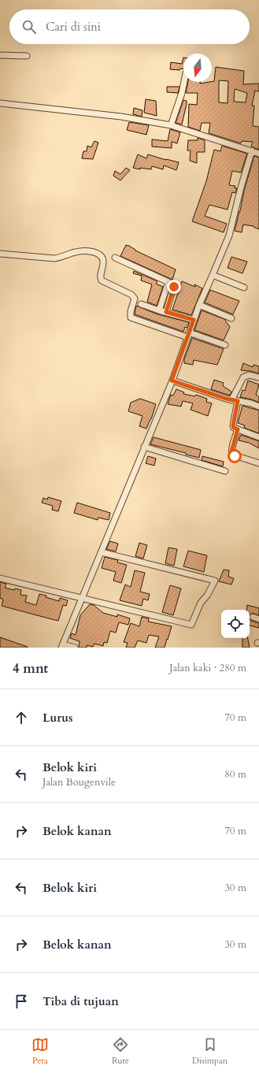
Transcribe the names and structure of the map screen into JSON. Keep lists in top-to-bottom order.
{
  "north": "bottom",
  "page": {
    "search": "Cari di sini",
    "heading": ["4 mnt", "Jalan kaki · 280 m"],
    "list": [
      ["Lurus", "70 m"],
      ["Belok kiri", "Jalan Bougenvile", "80 m"],
      ["Belok kanan", "70 m"],
      ["Belok kiri", "30 m"],
      ["Belok kanan", "30 m"],
      "Tiba di tujuan"
    ],
    "nav": ["Peta", "Rute", "Disimpan"]
  }
}
